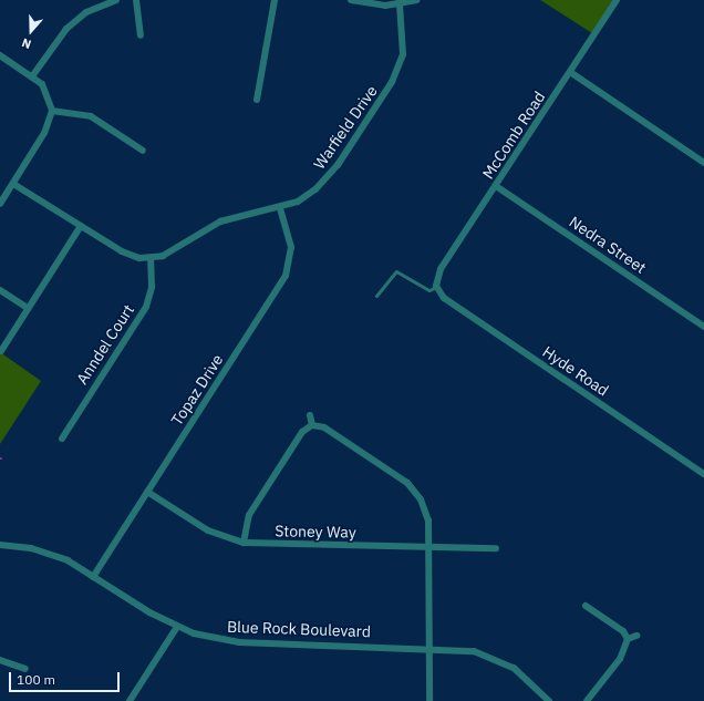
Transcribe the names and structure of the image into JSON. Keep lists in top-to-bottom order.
{
  "streets": {
    "street": [
      "Warfield Drive",
      "McComb Road",
      "Nedra Street",
      "Anndel Court",
      "Hyde Road",
      "Topaz Drive",
      "Stoney Way",
      "Blue Rock Boulevard"
    ]
  },
  "crossings": [
    ["Warfield Drive", "Anndel Court"],
    ["Warfield Drive", "Topaz Drive"],
    ["McComb Road", "Nedra Street"],
    ["McComb Road", "Hyde Road"],
    ["Topaz Drive", "Stoney Way"],
    ["Topaz Drive", "Blue Rock Boulevard"]
  ],
  "scale_bar": "100 m",
  "north": "bottom"
}
